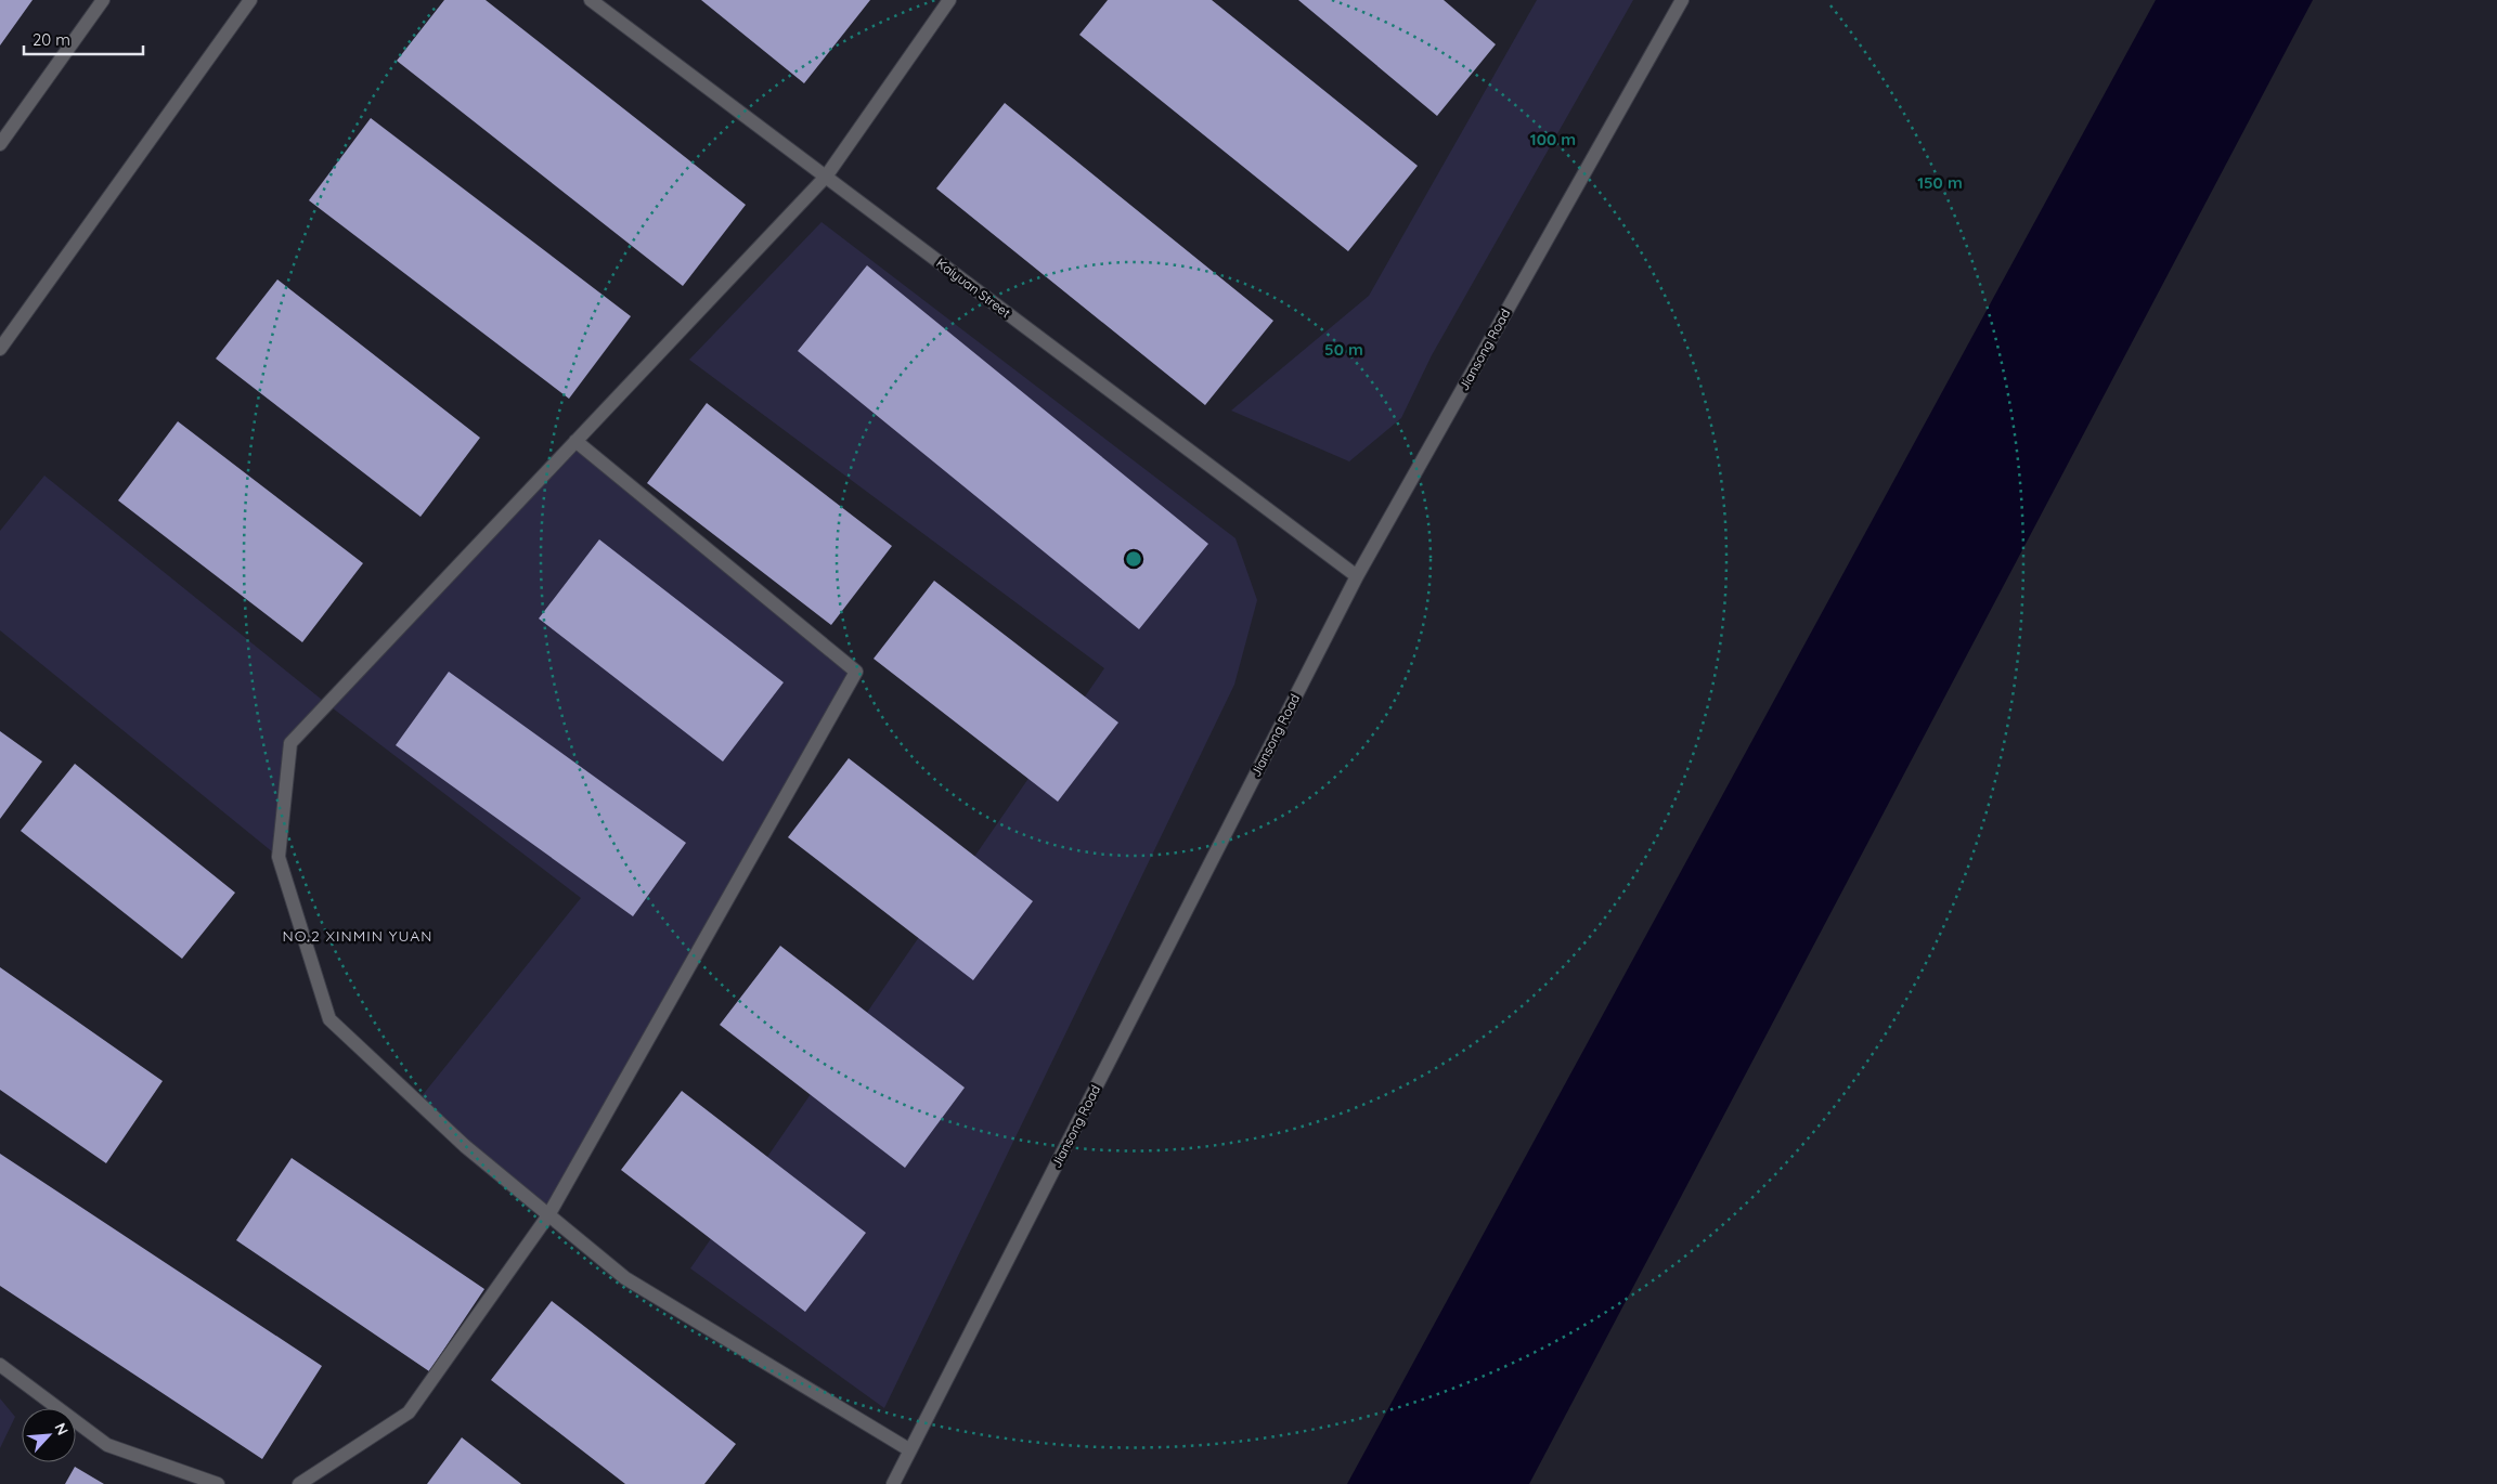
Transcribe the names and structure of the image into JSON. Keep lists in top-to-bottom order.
{
  "streets": {
    "street": ["Kaiyuan Street", "Jiansong Road"]
  },
  "crossings": [
    ["Kaiyuan Street", "Jiansong Road"]
  ],
  "districts": ["NO.2 XINMIN YUAN"],
  "scale_bar": "20 m",
  "north": "top right",
  "rings": ["100 m", "150 m", "50 m"]
}
